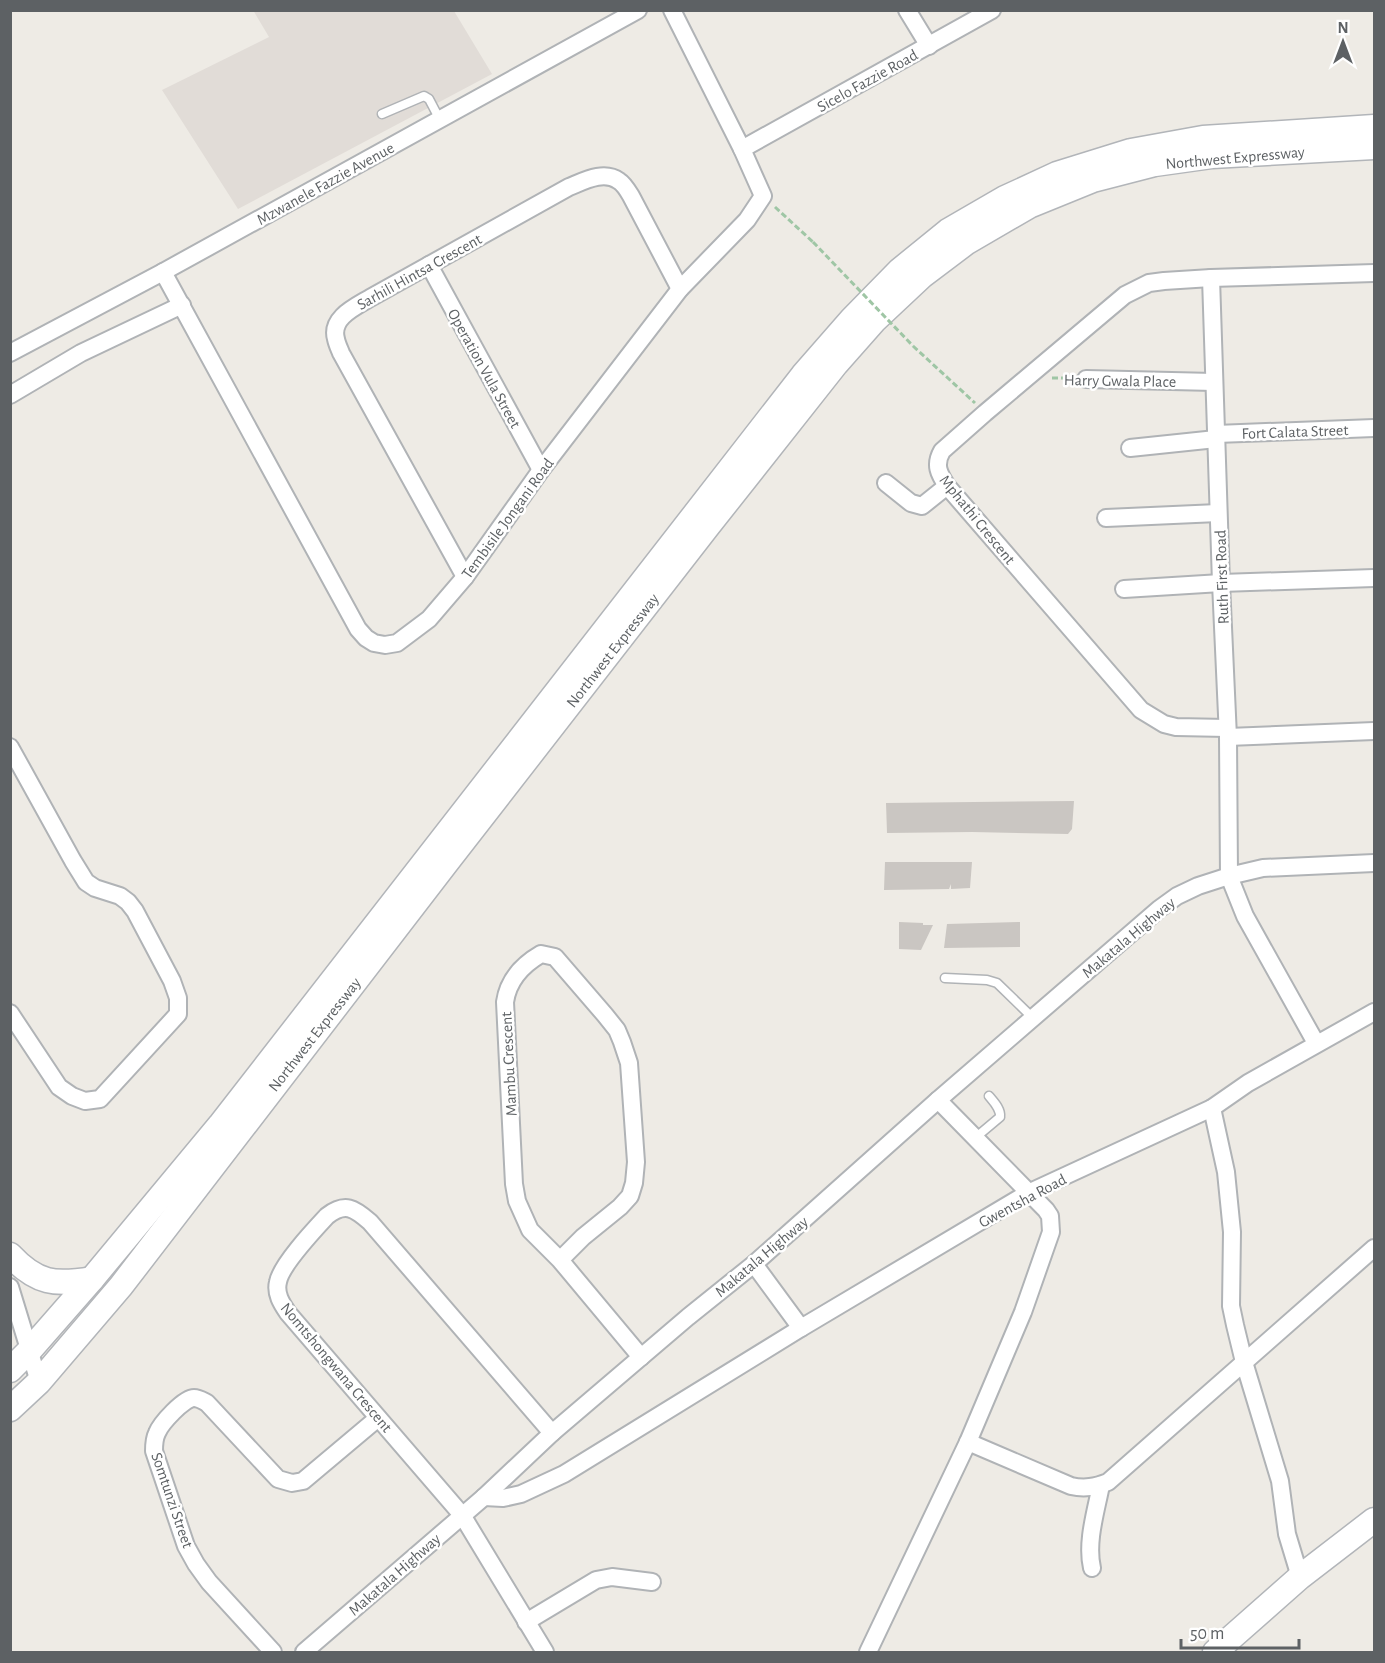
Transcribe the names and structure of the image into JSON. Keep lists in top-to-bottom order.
{
  "streets": {
    "main road": ["Northwest Expressway"],
    "street": [
      "Sicelo Fazzie Road",
      "Mzwanele Fazzie Avenue",
      "Sarhili Hintsa Crescent",
      "Operation Vula Street",
      "Harry Gwala Place",
      "Fort Calata Street",
      "Tembisile Jongani Road",
      "Mphathi Crescent",
      "Ruth First Road",
      "Makatala Highway",
      "Mambu Crescent",
      "Gwentsha Road",
      "Nomtshongwana Crescent",
      "Somtunzi Street"
    ]
  },
  "crossings": [
    ["Mzwanele Fazzie Avenue", "Tembisile Jongani Road"],
    ["Sarhili Hintsa Crescent", "Operation Vula Street"],
    ["Sarhili Hintsa Crescent", "Tembisile Jongani Road"],
    ["Operation Vula Street", "Tembisile Jongani Road"],
    ["Harry Gwala Place", "Mphathi Crescent"],
    ["Harry Gwala Place", "Ruth First Road"],
    ["Fort Calata Street", "Ruth First Road"],
    ["Mphathi Crescent", "Ruth First Road"],
    ["Ruth First Road", "Makatala Highway"],
    ["Makatala Highway", "Mambu Crescent"],
    ["Makatala Highway", "Gwentsha Road"],
    ["Makatala Highway", "Nomtshongwana Crescent"],
    ["Nomtshongwana Crescent", "Somtunzi Street"]
  ],
  "scale_bar": "50 m",
  "north": "top"
}
